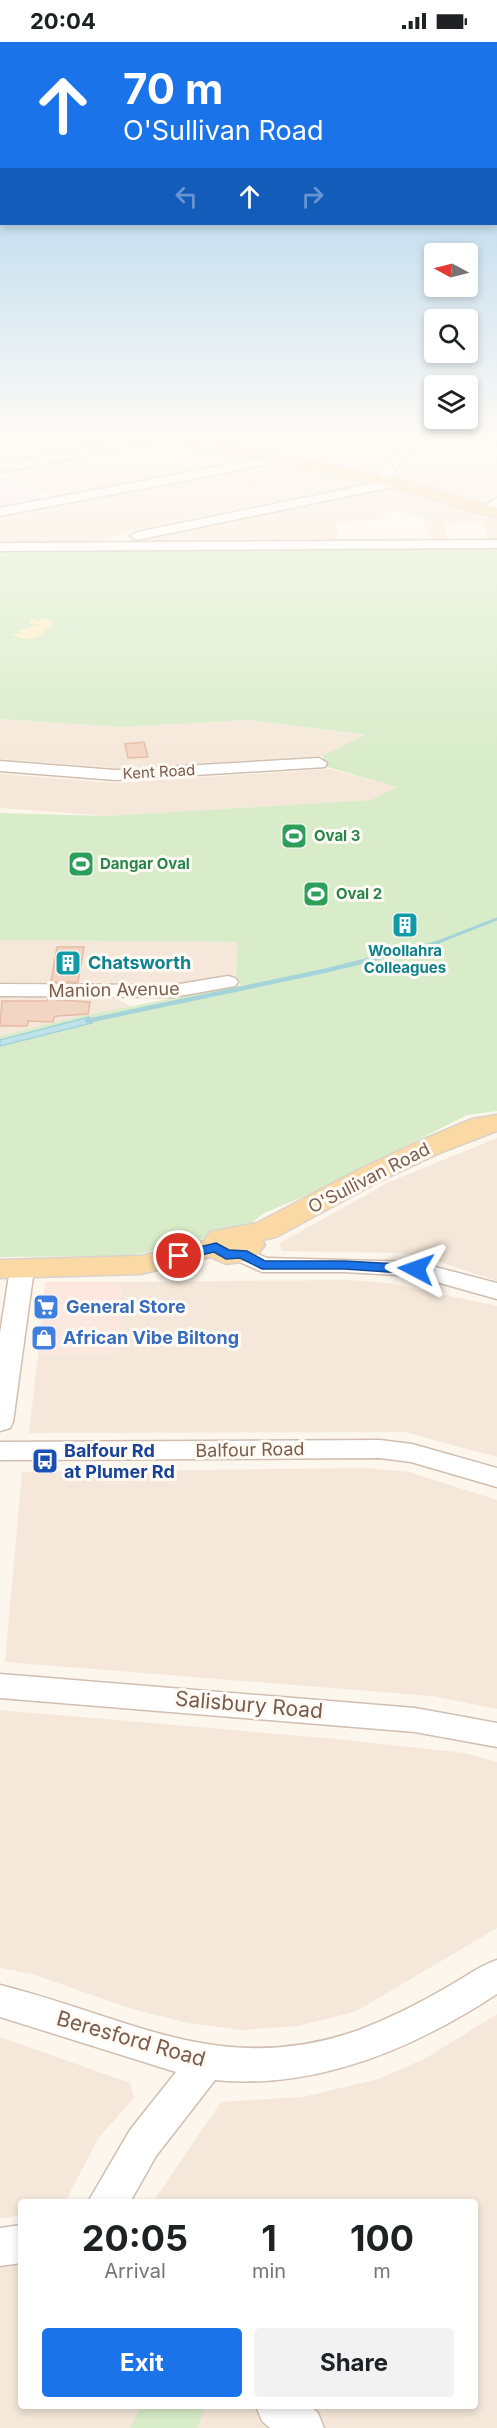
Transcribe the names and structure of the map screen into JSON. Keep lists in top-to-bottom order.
{
  "streets": {
    "main road": ["O'Sullivan Road"],
    "street": [
      "Kent Road",
      "Manion Avenue",
      "Balfour Road",
      "Salisbury Road",
      "Beresford Road"
    ]
  },
  "places": {
    "sports": ["Oval 3", "Dangar Oval", "Oval 2"],
    "building": ["Woollahra Colleagues", "Chatsworth"],
    "supermarket": ["General Store"],
    "shop": ["African Vibe Biltong"],
    "bus stop": ["Balfour Rd at Plumer Rd"]
  },
  "north": "left",
  "page": {
    "status": "20:04",
    "turn": ["70 m", "O'Sullivan Road"],
    "eta": [
      "20:05",
      "Arrival",
      "1",
      "min",
      "100",
      "m"
    ],
    "buttons": ["Exit", "Share"]
  }
}
